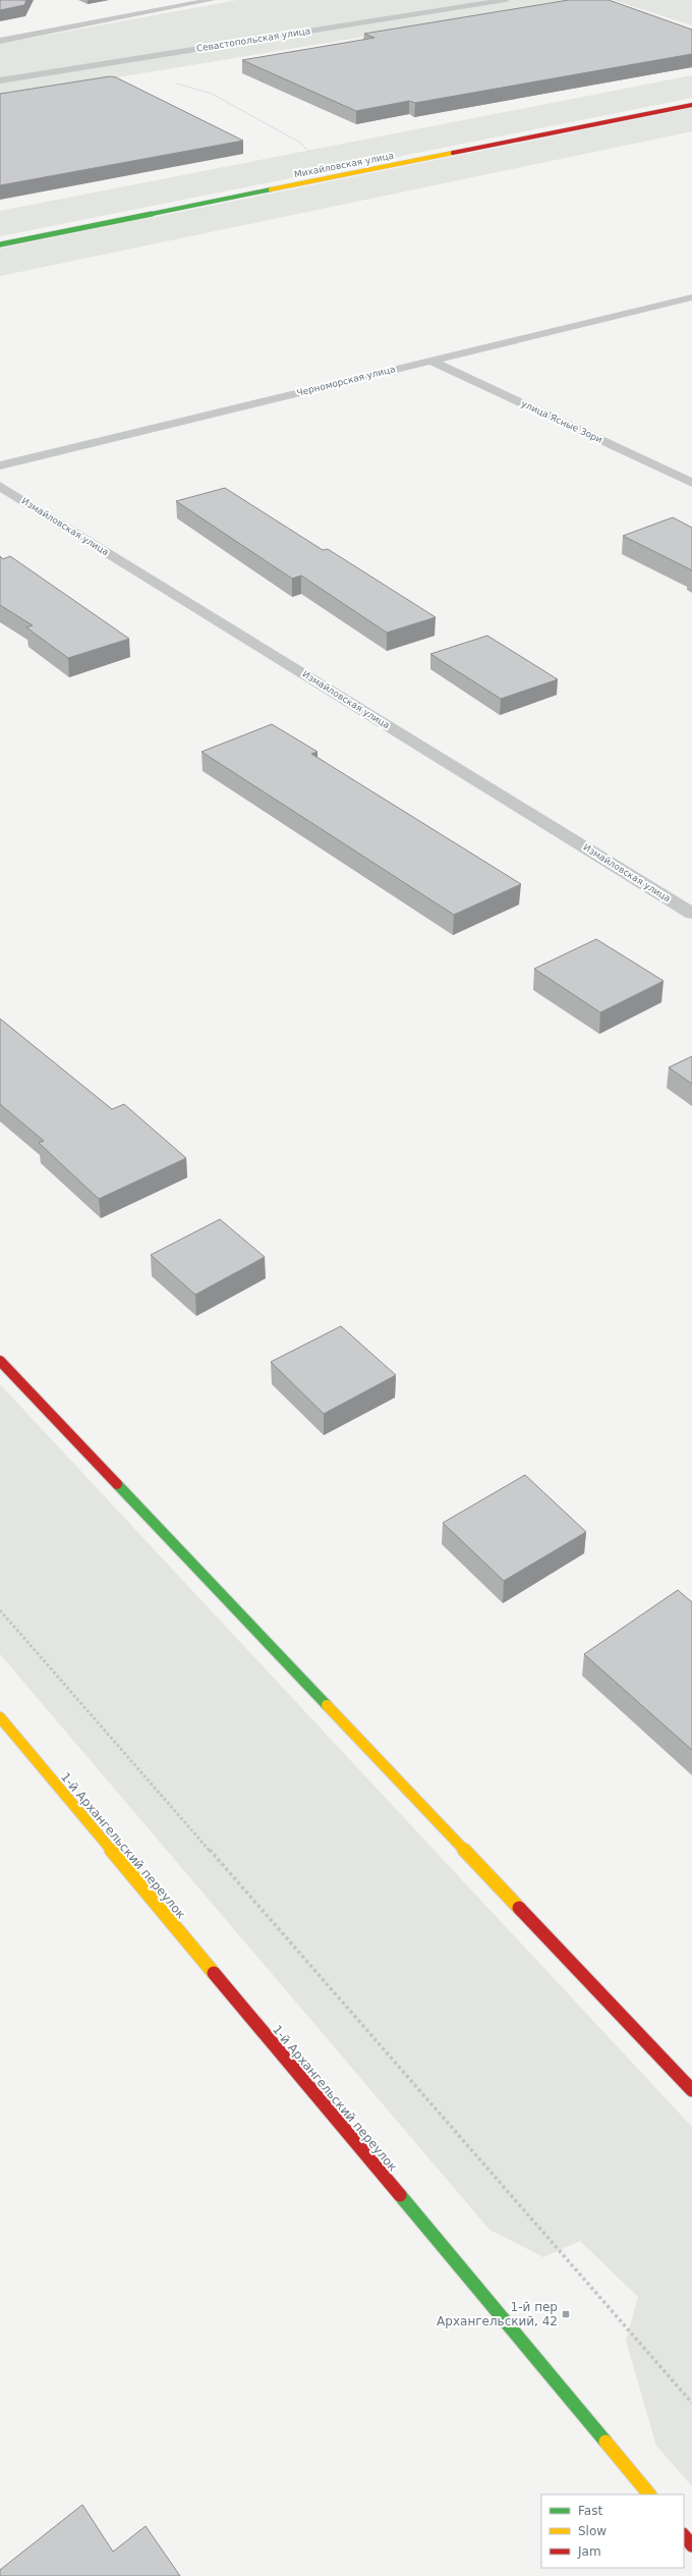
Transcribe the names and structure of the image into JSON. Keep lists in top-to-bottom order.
{
  "streets": {
    "street": [
      "Севастопольская улица",
      "Михайловская улица",
      "Черноморская улица",
      "улица Ясные Зори",
      "Измайловская улица",
      "1-й Архангельский переулок"
    ]
  },
  "crossings": [
    ["Черноморская улица", "улица Ясные Зори"]
  ],
  "places": {
    "transit": ["1-й пер Архангельский, 42"]
  },
  "legend": ["Fast", "Slow", "Jam"]
}
